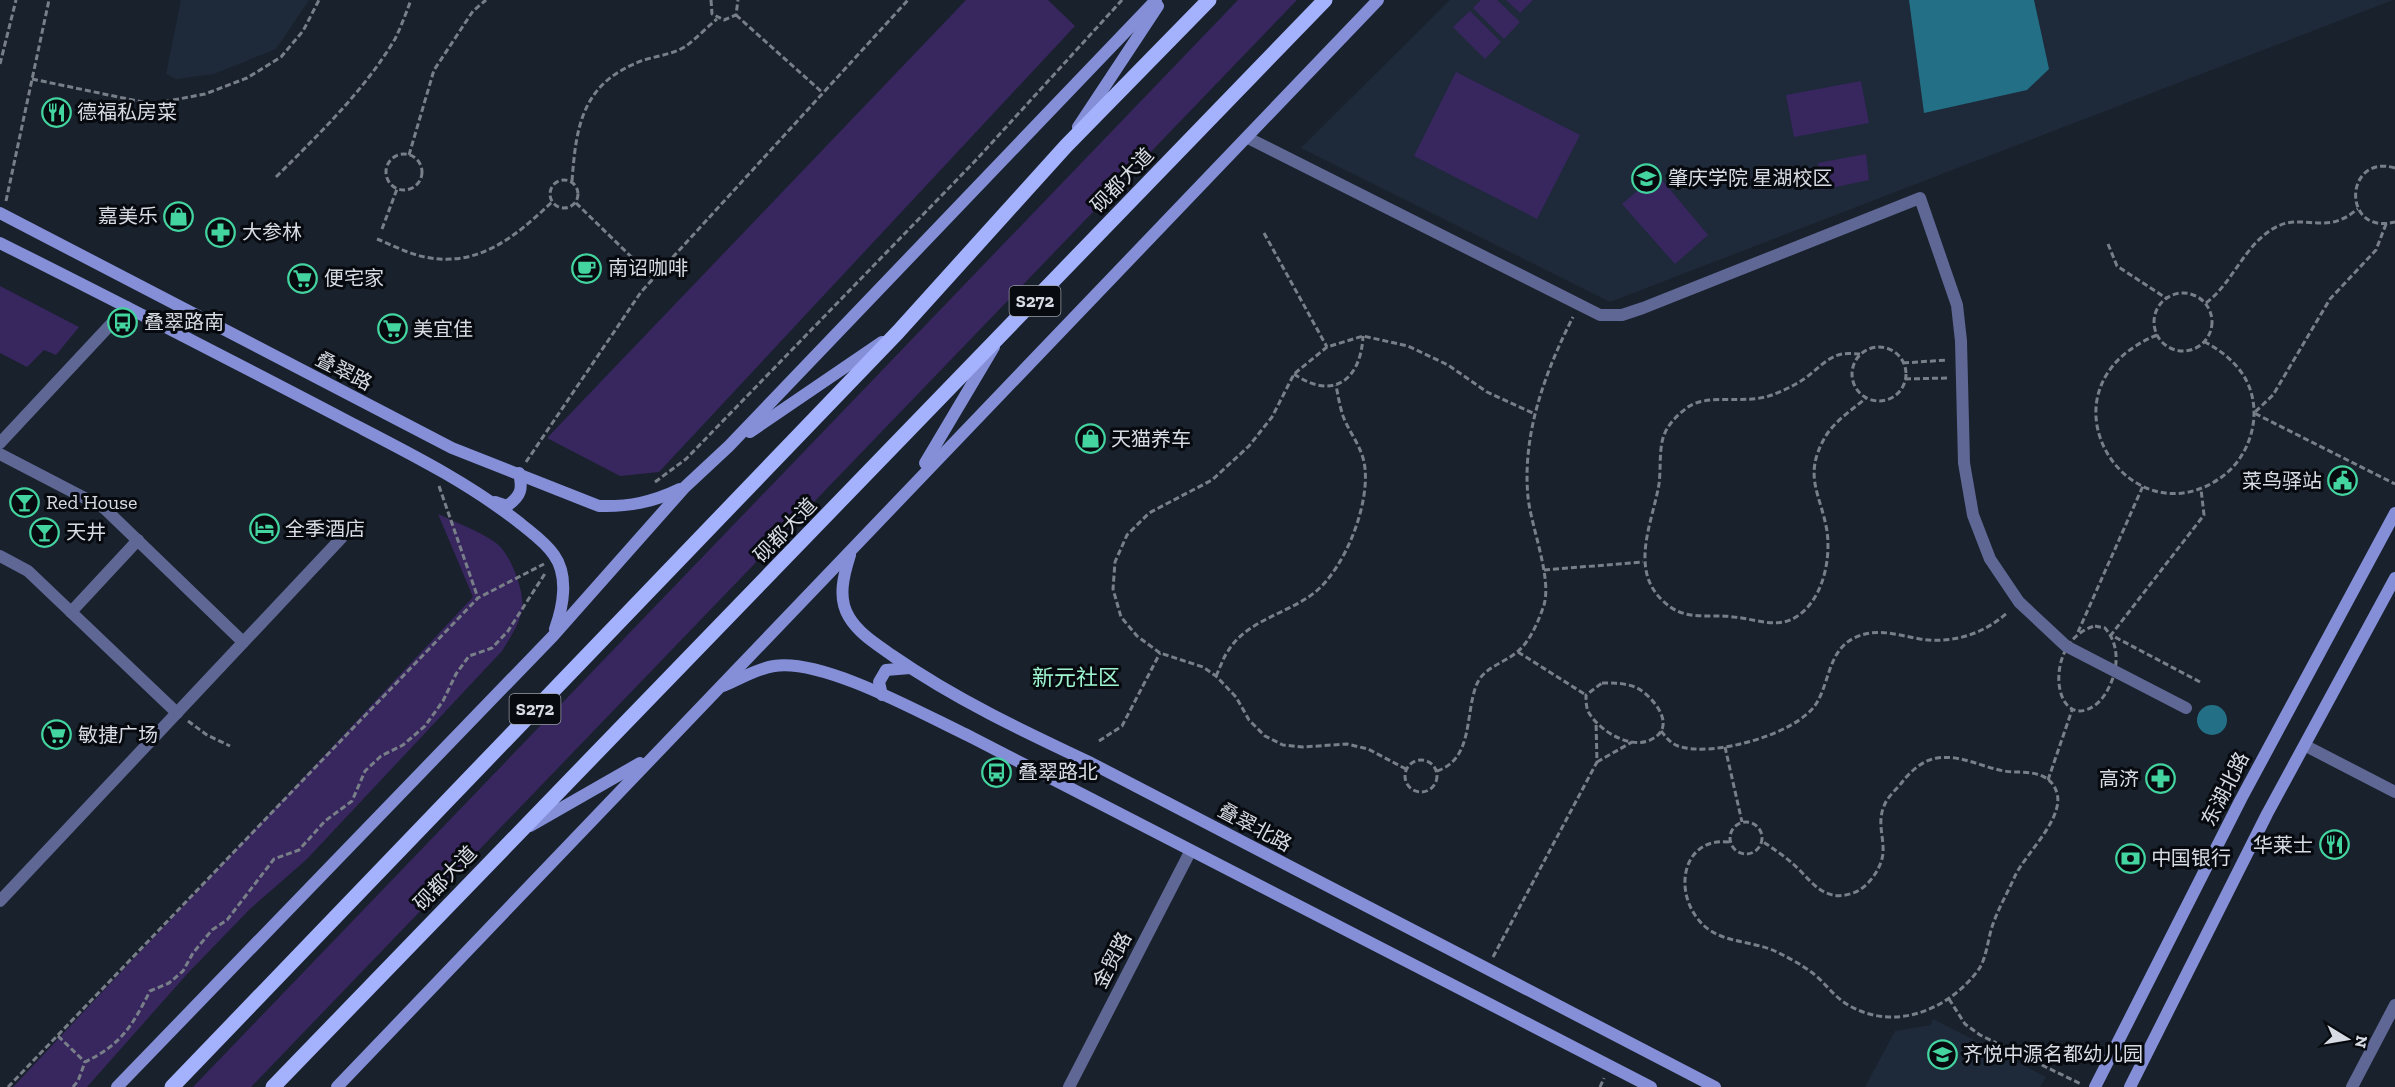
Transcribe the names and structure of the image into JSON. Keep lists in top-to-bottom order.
{
  "streets": {
    "main road": [
      "砚都大道",
      "S272",
      "叠翠路",
      "东湖北路",
      "叠翠北路"
    ],
    "street": ["金贸路"]
  },
  "districts": ["新元社区"],
  "places": {
    "restaurant": ["德福私房菜", "华莱士"],
    "school or university": ["肇庆学院 星湖校区", "齐悦中源名都幼儿园"],
    "shop": ["嘉美乐", "天猫养车"],
    "pharmacy": ["大参林", "高济"],
    "cafe": ["南诏咖啡"],
    "supermarket": ["便宅家", "美宜佳", "敏捷广场"],
    "bus stop": ["叠翠路南", "叠翠路北"],
    "public building": ["菜鸟驿站"],
    "bar": ["Red House", "天井"],
    "hotel": ["全季酒店"],
    "bank": ["中国银行"]
  },
  "north": "right"
}
